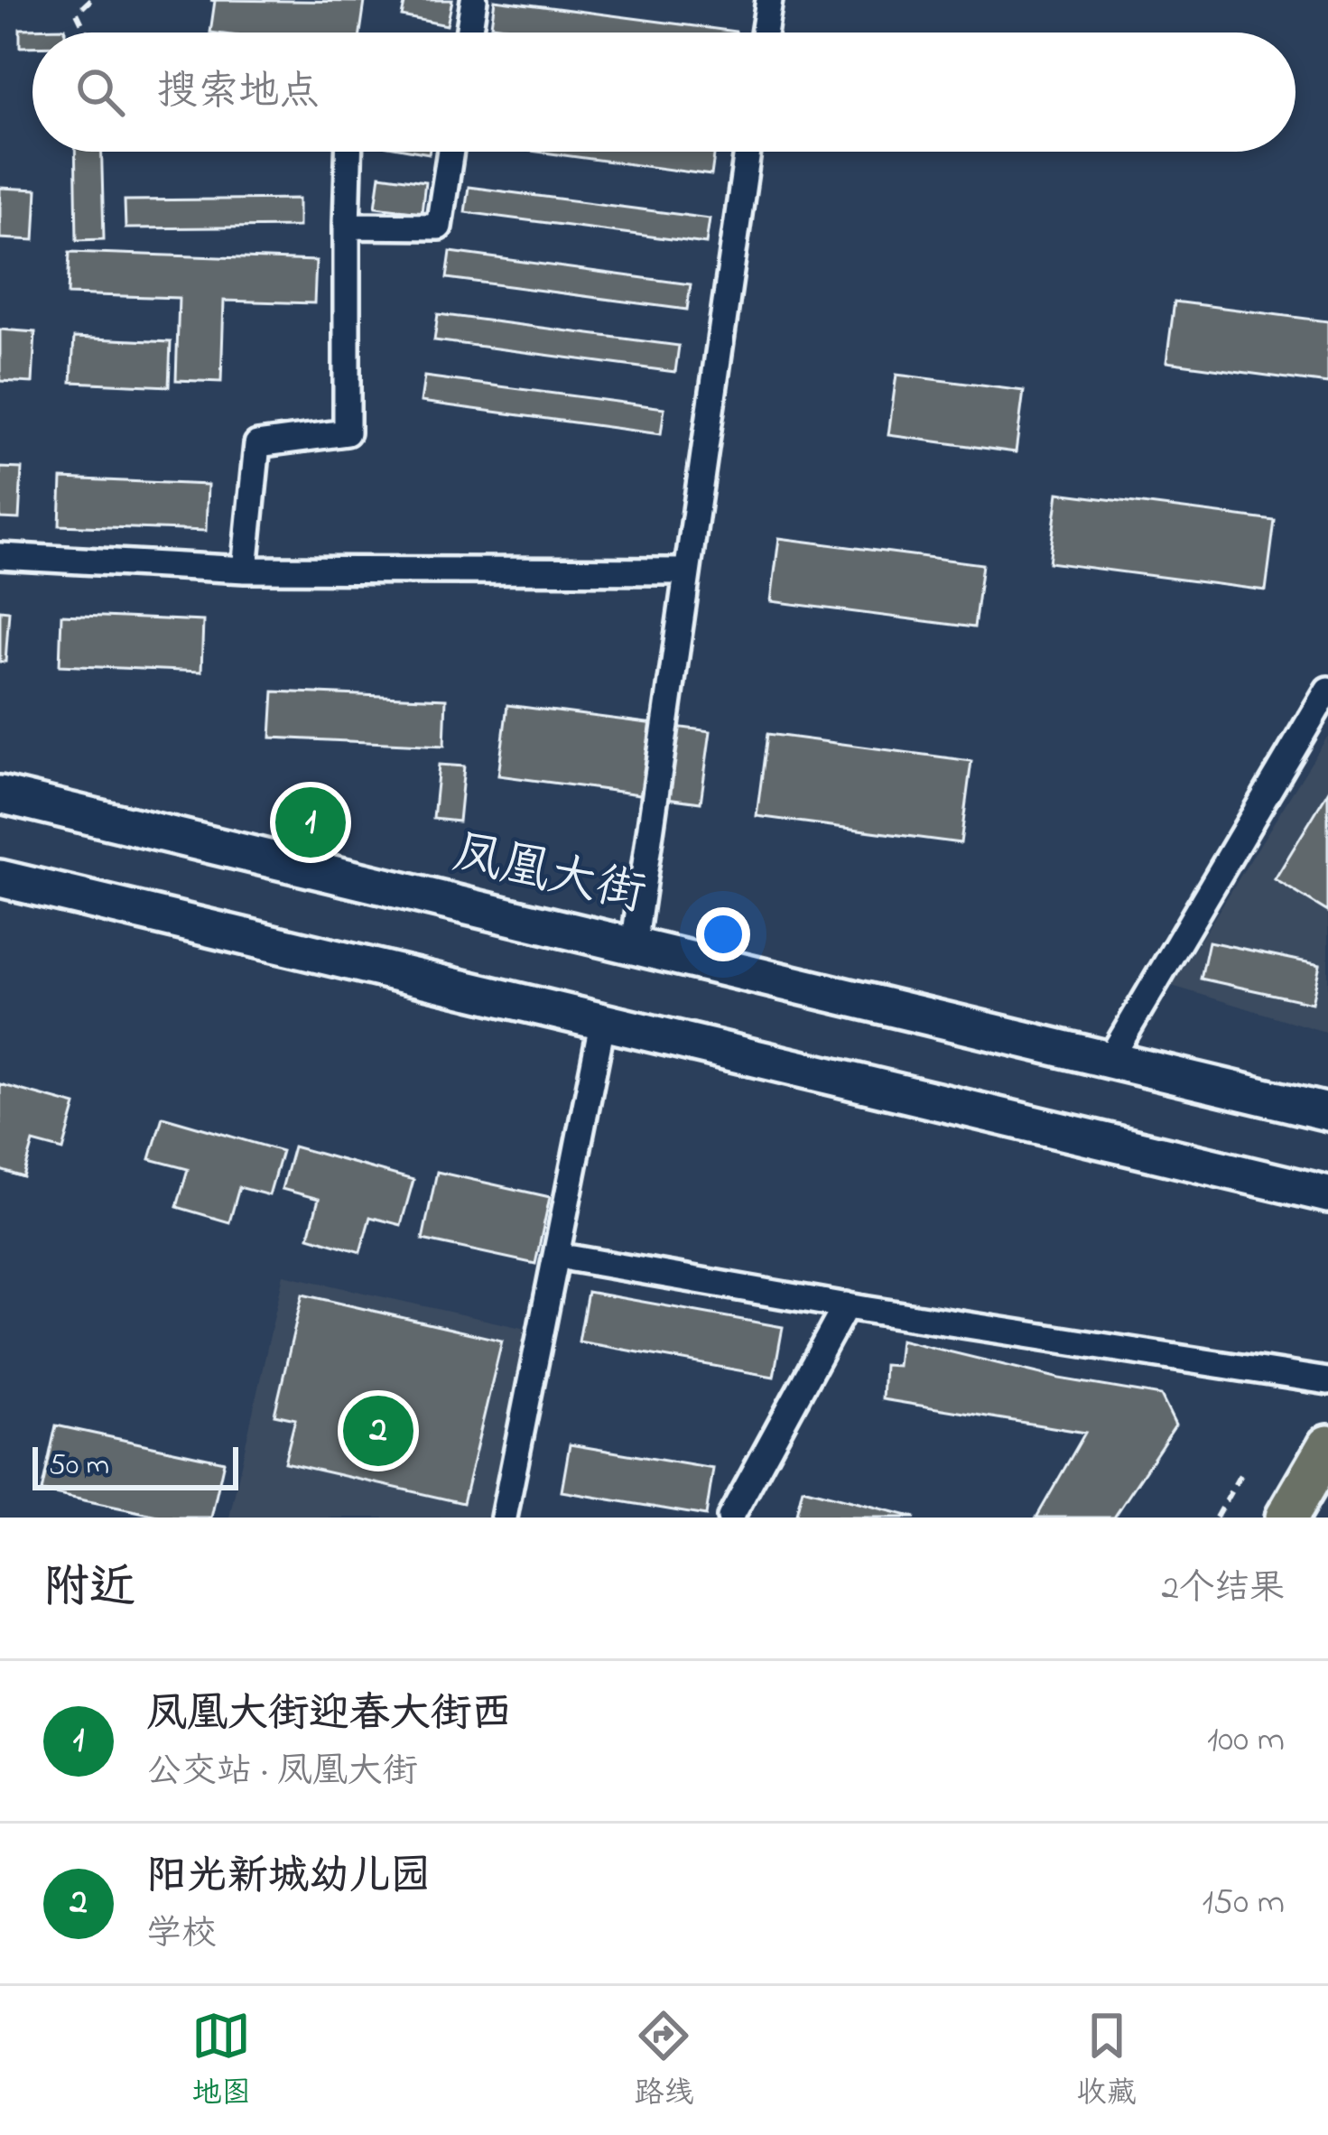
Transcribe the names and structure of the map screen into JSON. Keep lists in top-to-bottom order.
{
  "streets": {
    "main road": ["凤凰大街"]
  },
  "scale_bar": "50 m",
  "page": {
    "search": "搜索地点",
    "pins": ["1", "2"],
    "scale": "50 m",
    "heading": ["附近", "2个结果"],
    "list": [
      {
        "mark": "1",
        "name": "凤凰大街迎春大街西",
        "note": "公交站 · 凤凰大街",
        "value": "100 m"
      },
      {
        "mark": "2",
        "name": "阳光新城幼儿园",
        "note": "学校",
        "value": "150 m"
      }
    ],
    "nav": ["地图", "路线", "收藏"]
  }
}
